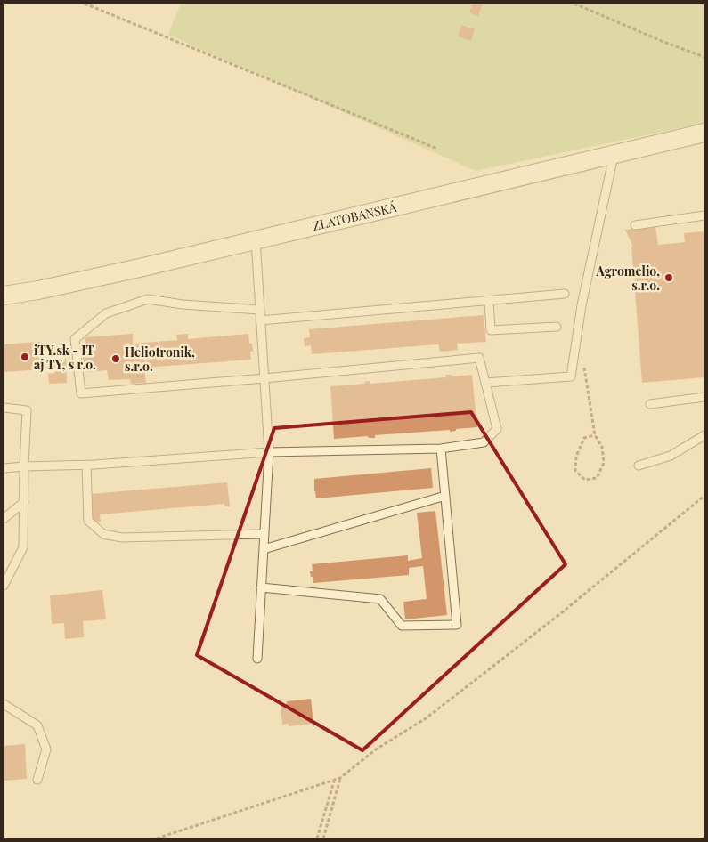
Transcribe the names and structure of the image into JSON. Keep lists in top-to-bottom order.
{
  "streets": {
    "street": ["ZLATOBANSKÁ"]
  },
  "places": ["Agromelio, s.r.o.", "iTY.sk - IT aj TY, s r.o.", "Heliotronik, s.r.o."]
}
